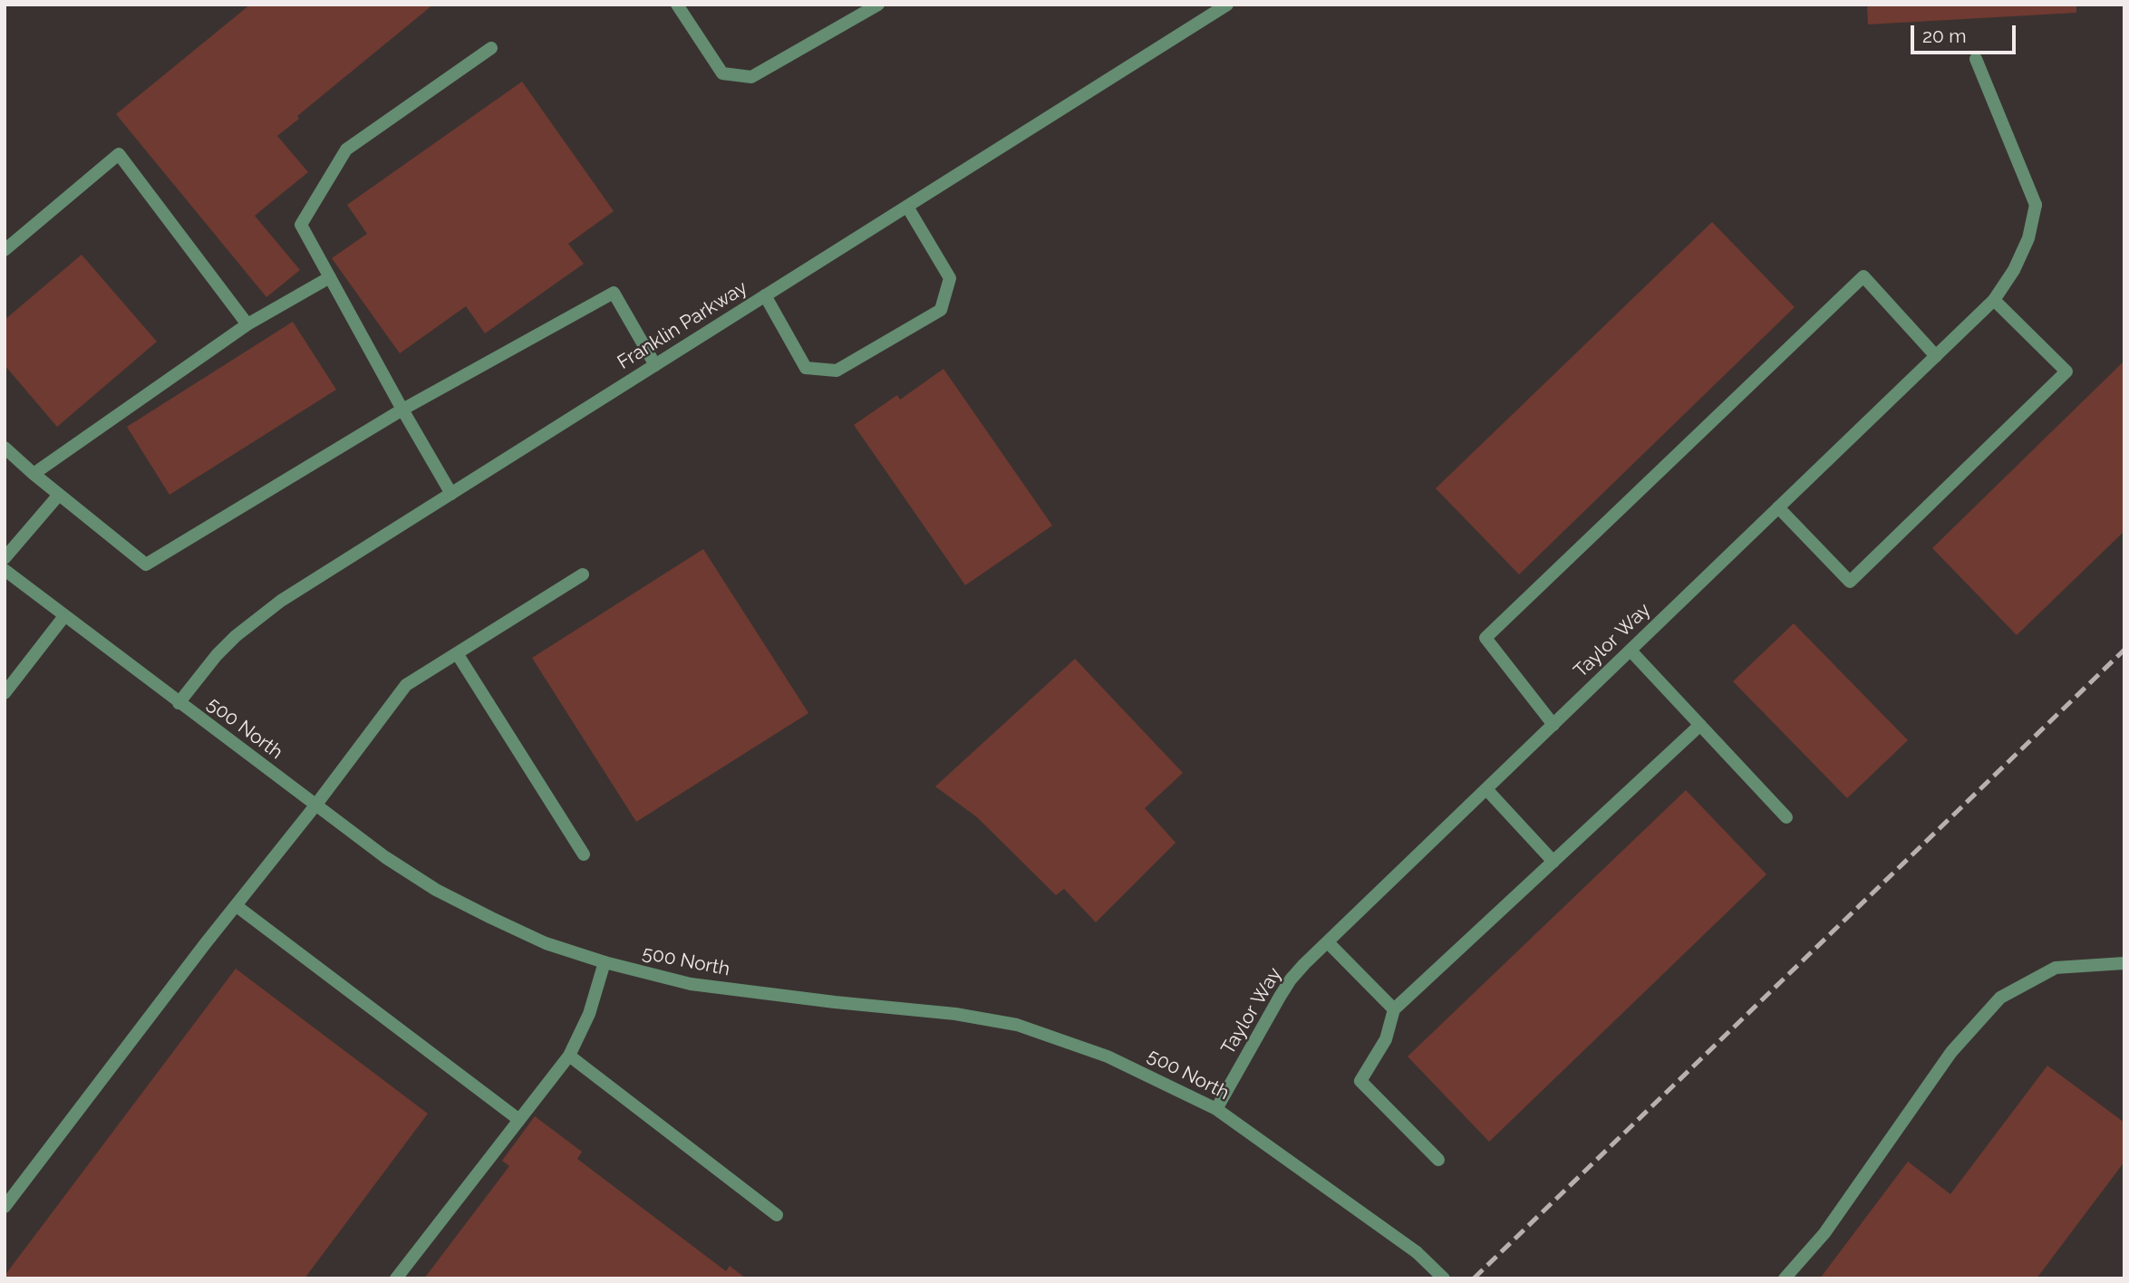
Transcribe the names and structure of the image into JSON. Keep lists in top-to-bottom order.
{
  "streets": {
    "street": ["Franklin Parkway", "Taylor Way", "500 North"]
  },
  "crossings": [
    ["Franklin Parkway", "500 North"],
    ["Taylor Way", "500 North"]
  ],
  "scale_bar": "20 m"
}
